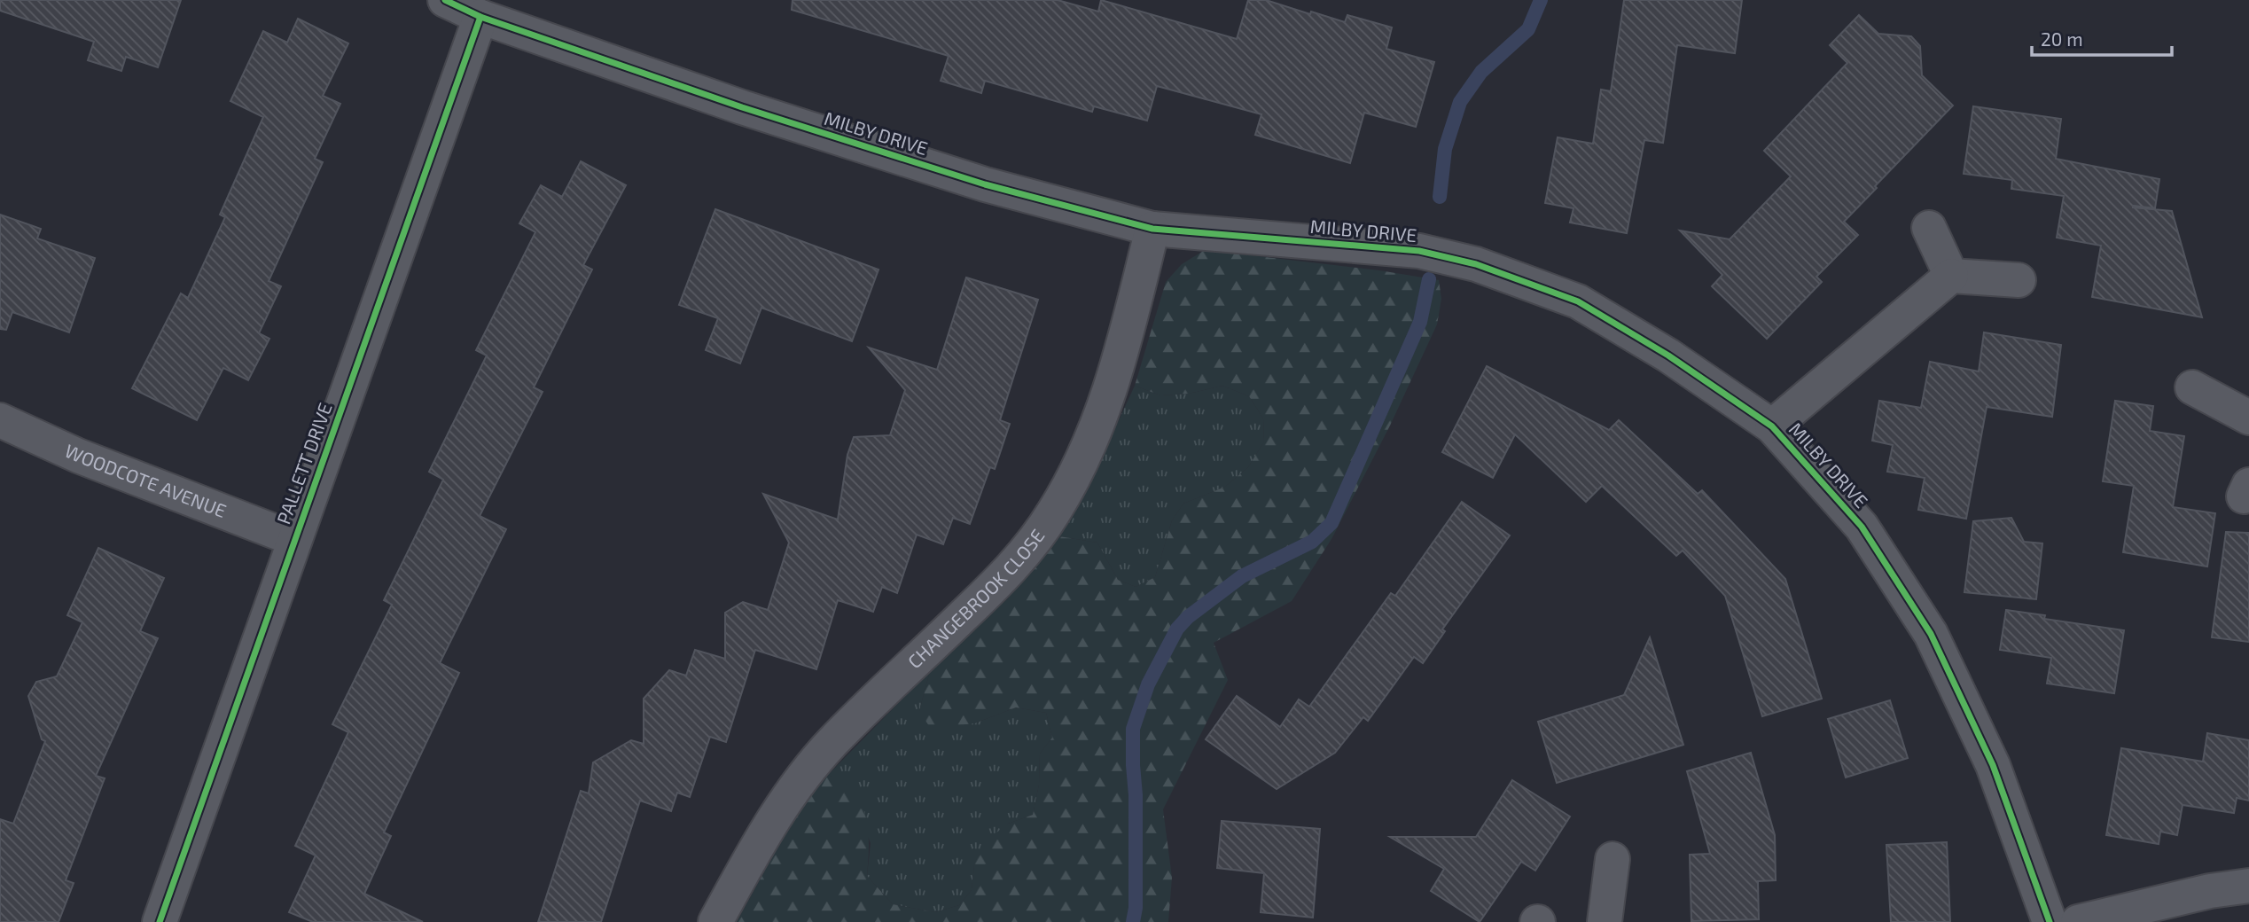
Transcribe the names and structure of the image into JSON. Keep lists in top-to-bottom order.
{
  "streets": {
    "street": [
      "MILBY DRIVE",
      "PALLETT DRIVE",
      "WOODCOTE AVENUE",
      "CHANGEBROOK CLOSE"
    ]
  },
  "crossings": [
    ["MILBY DRIVE", "PALLETT DRIVE"],
    ["MILBY DRIVE", "CHANGEBROOK CLOSE"],
    ["PALLETT DRIVE", "WOODCOTE AVENUE"]
  ],
  "scale_bar": "20 m"
}
